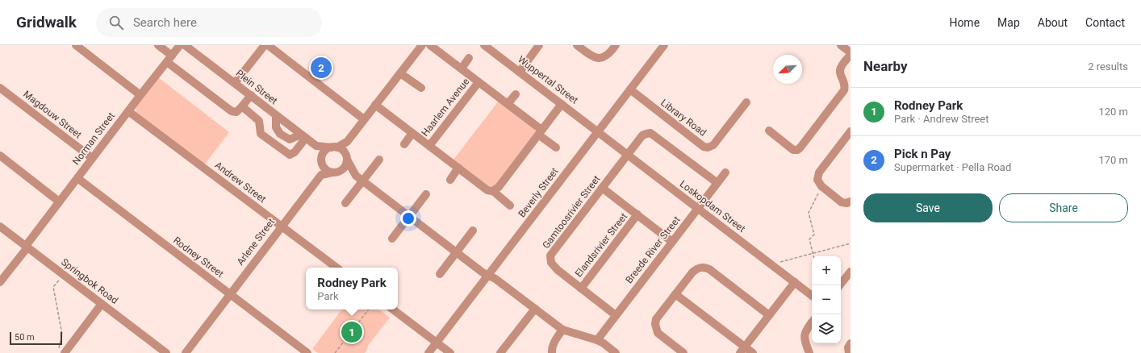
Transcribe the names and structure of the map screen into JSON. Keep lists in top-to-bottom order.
{
  "streets": {
    "street": [
      "Wuppertal Street",
      "Plein Street",
      "Haarlem Avenue",
      "Magdouw Street",
      "Library Road",
      "Norman Street",
      "Andrew Street",
      "Beverly Street",
      "Loskopdam Street",
      "Gamtoosrivier Street",
      "Arlene Street",
      "Elandsrivier Street",
      "Breede River Street",
      "Rodney Street",
      "Springbok Road"
    ]
  },
  "crossings": [
    ["Wuppertal Street", "Beverly Street"],
    ["Wuppertal Street", "Loskopdam Street"],
    ["Magdouw Street", "Norman Street"],
    ["Library Road", "Beverly Street"],
    ["Norman Street", "Andrew Street"],
    ["Norman Street", "Rodney Street"],
    ["Norman Street", "Springbok Road"],
    ["Andrew Street", "Arlene Street"],
    ["Beverly Street", "Loskopdam Street"],
    ["Loskopdam Street", "Gamtoosrivier Street"],
    ["Loskopdam Street", "Breede River Street"],
    ["Gamtoosrivier Street", "Elandsrivier Street"],
    ["Gamtoosrivier Street", "Breede River Street"],
    ["Arlene Street", "Rodney Street"]
  ],
  "scale_bar": "50 m",
  "north": "bottom left",
  "page": {
    "header": "Gridwalk",
    "search": "Search here",
    "nav": [
      "Home",
      "Map",
      "About",
      "Contact"
    ],
    "heading": ["Nearby", "2 results"],
    "pins": ["2", "1"],
    "list": [
      {
        "mark": "1",
        "name": "Rodney Park",
        "note": "Park · Andrew Street",
        "value": "120 m"
      },
      {
        "mark": "2",
        "name": "Pick n Pay",
        "note": "Supermarket · Pella Road",
        "value": "170 m"
      }
    ],
    "buttons": ["Save", "Share"],
    "map_buttons": ["+", "−"],
    "popup": ["Rodney Park", "Park"],
    "scale": "50 m"
  }
}
